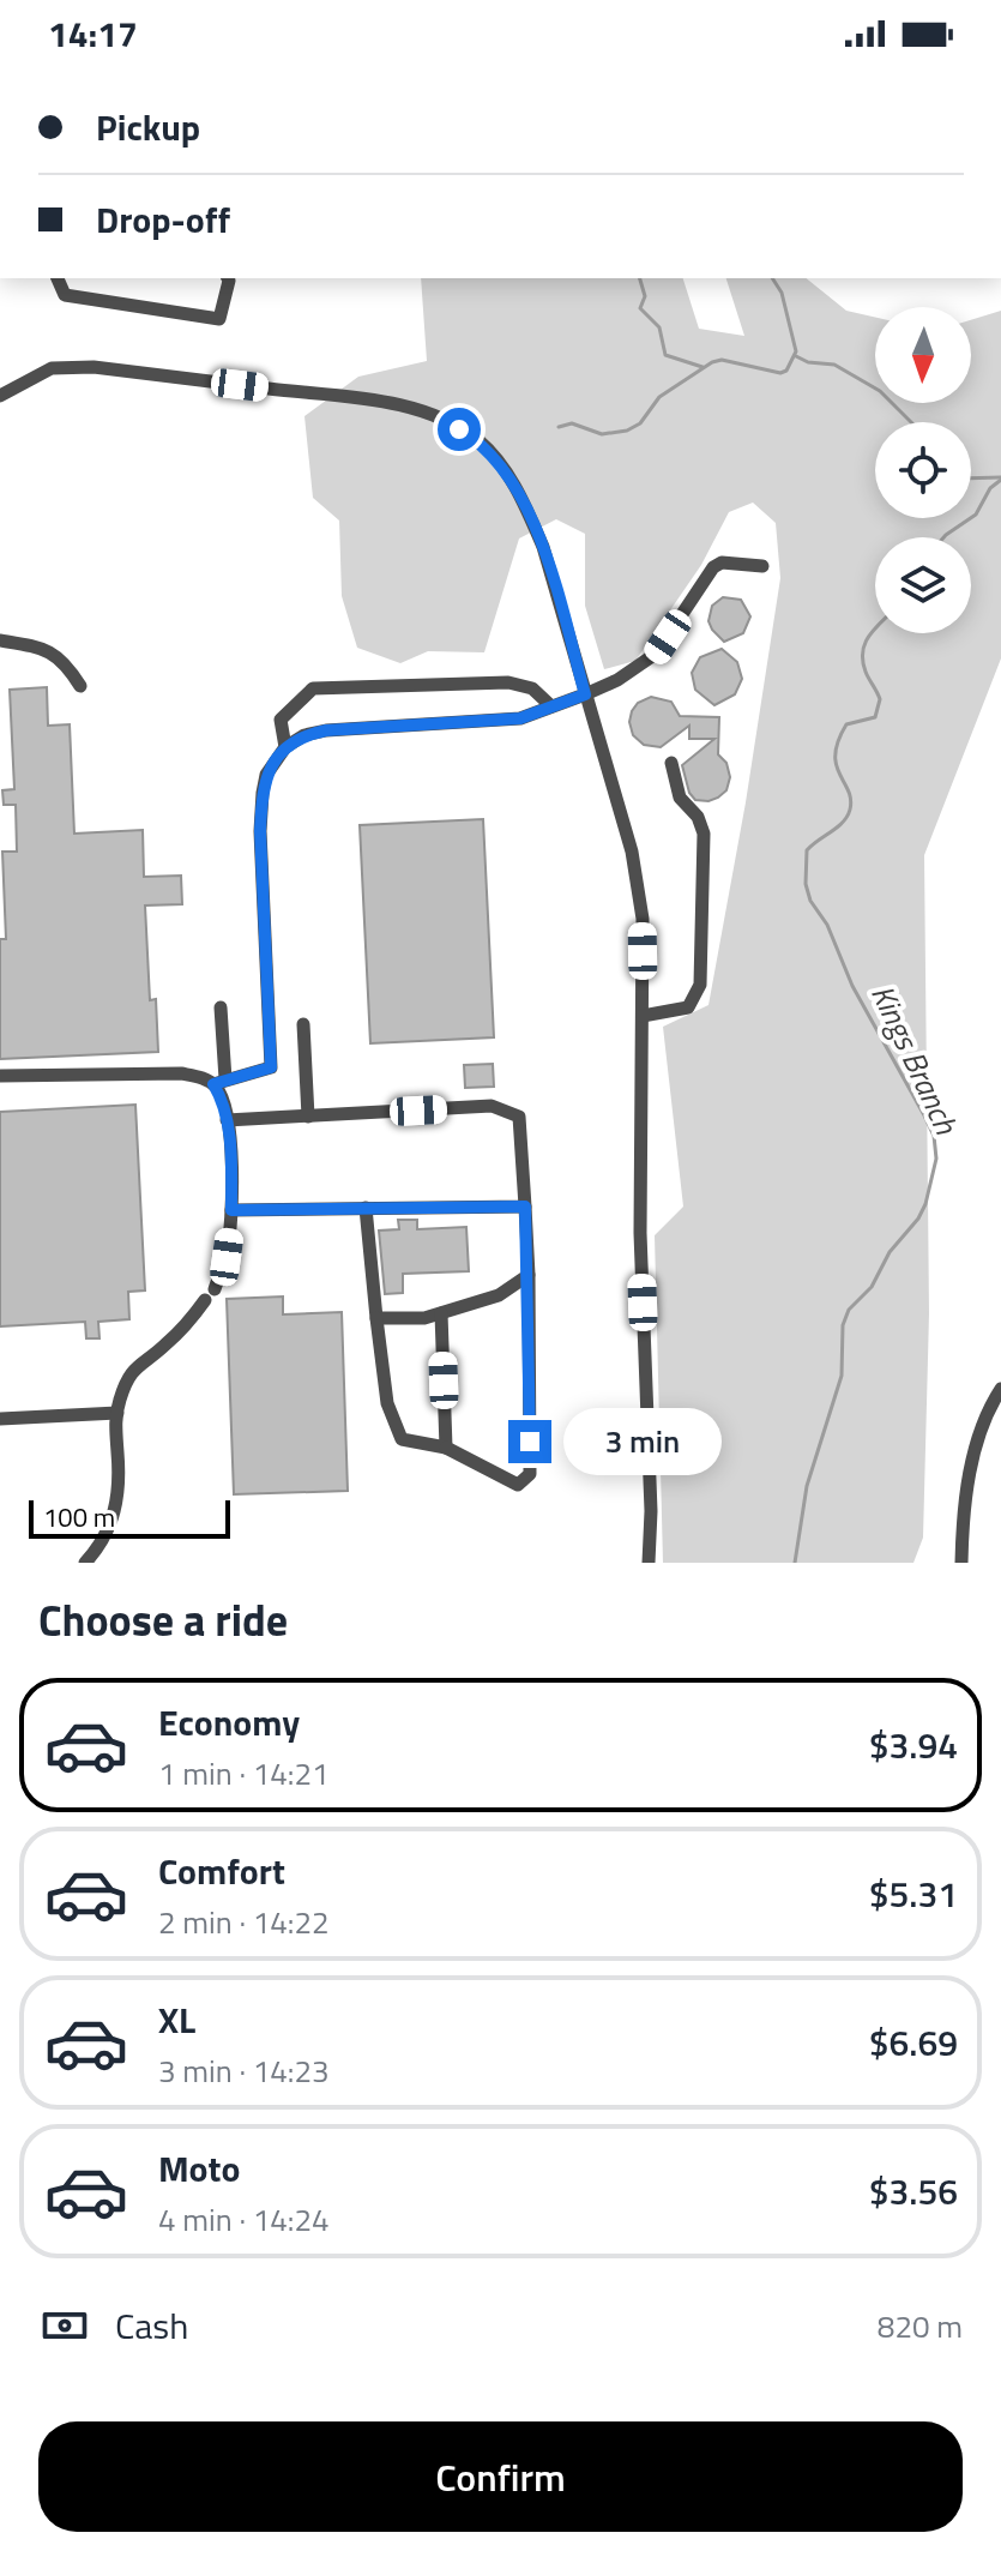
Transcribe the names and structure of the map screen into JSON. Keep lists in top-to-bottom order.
{
  "water": ["Kings Branch"],
  "scale_bar": "100 m",
  "north": "bottom",
  "page": {
    "status": "14:17",
    "banner": ["Pickup", "Drop-off"],
    "bubble": "3 min",
    "scale": "100 m",
    "heading": "Choose a ride",
    "list": [
      {
        "name": "Economy",
        "note": "1 min · 14:21",
        "value": "$3.94"
      },
      {
        "name": "Comfort",
        "note": "2 min · 14:22",
        "value": "$5.31"
      },
      {
        "name": "XL",
        "note": "3 min · 14:23",
        "value": "$6.69"
      },
      {
        "name": "Moto",
        "note": "4 min · 14:24",
        "value": "$3.56"
      }
    ],
    "pay": ["Cash", "820 m"],
    "buttons": "Confirm"
  }
}
